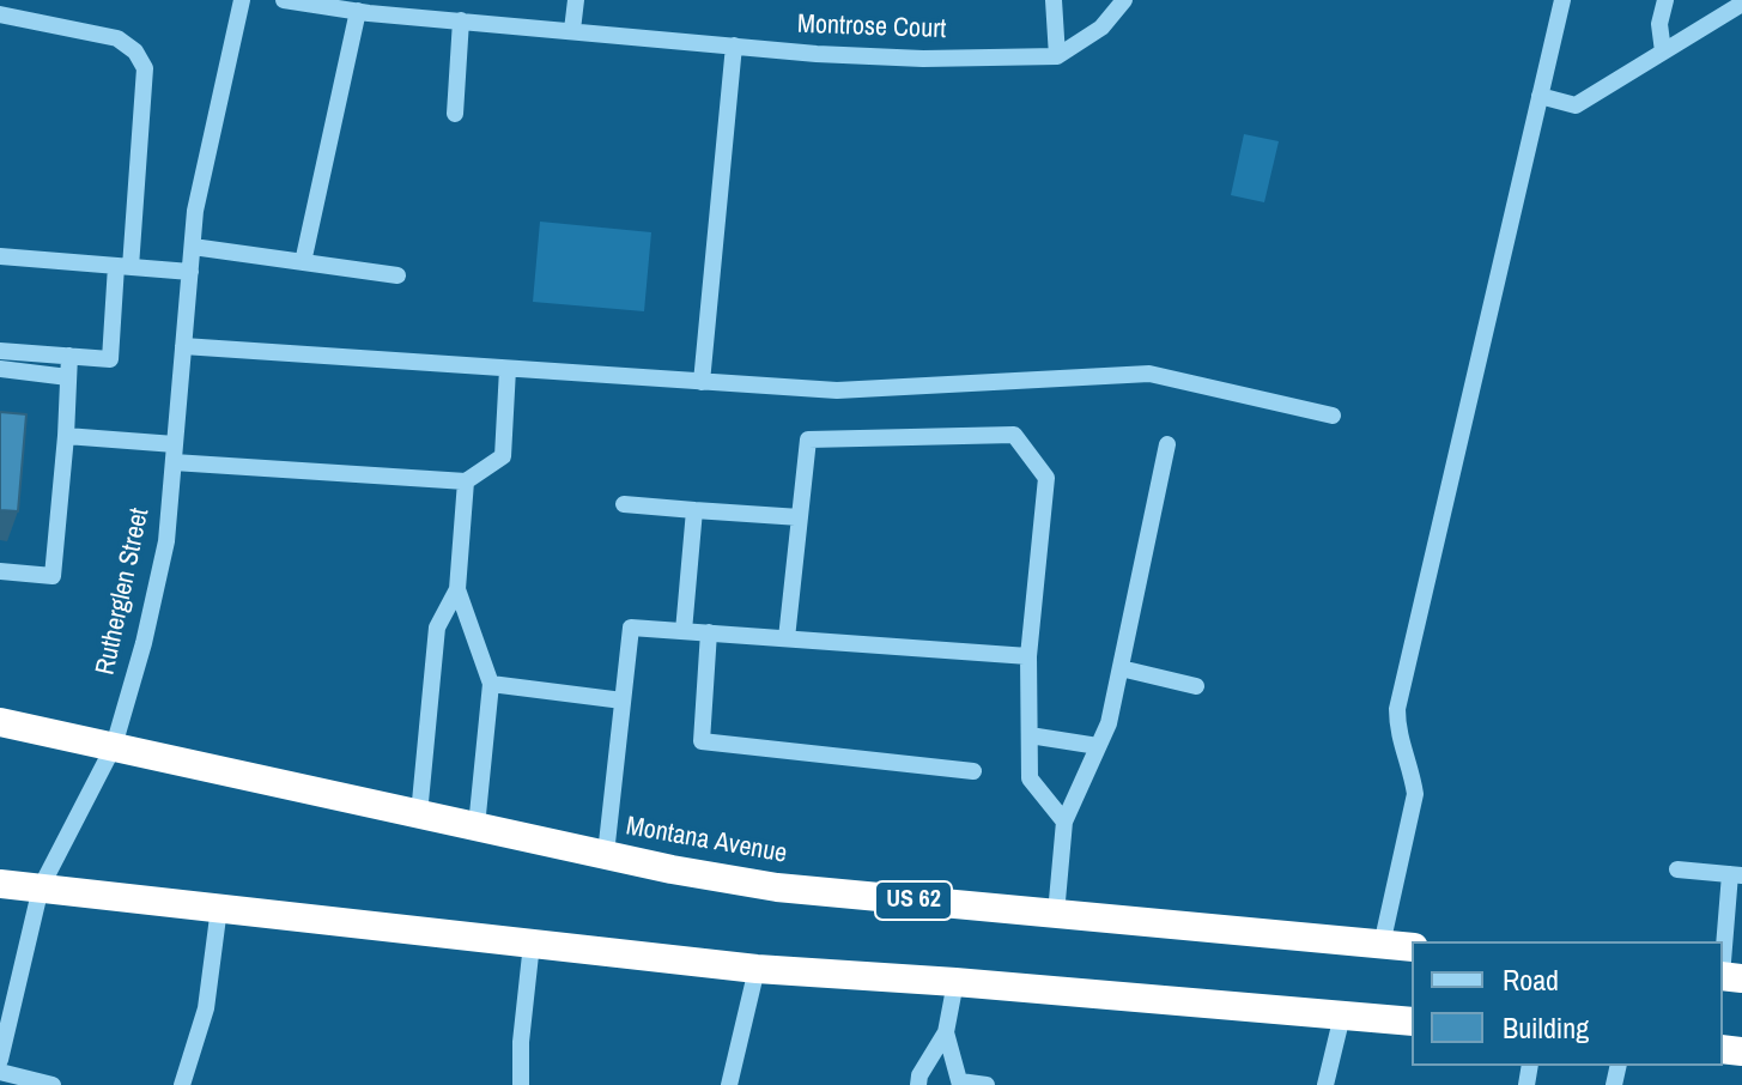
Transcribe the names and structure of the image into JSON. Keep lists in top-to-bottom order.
{
  "streets": {
    "highway": ["Montana Avenue", "US 62"],
    "street": ["Montrose Court", "Rutherglen Street"]
  },
  "crossings": [
    ["Rutherglen Street", "Montana Avenue"]
  ],
  "legend": ["Road", "Building"]
}
